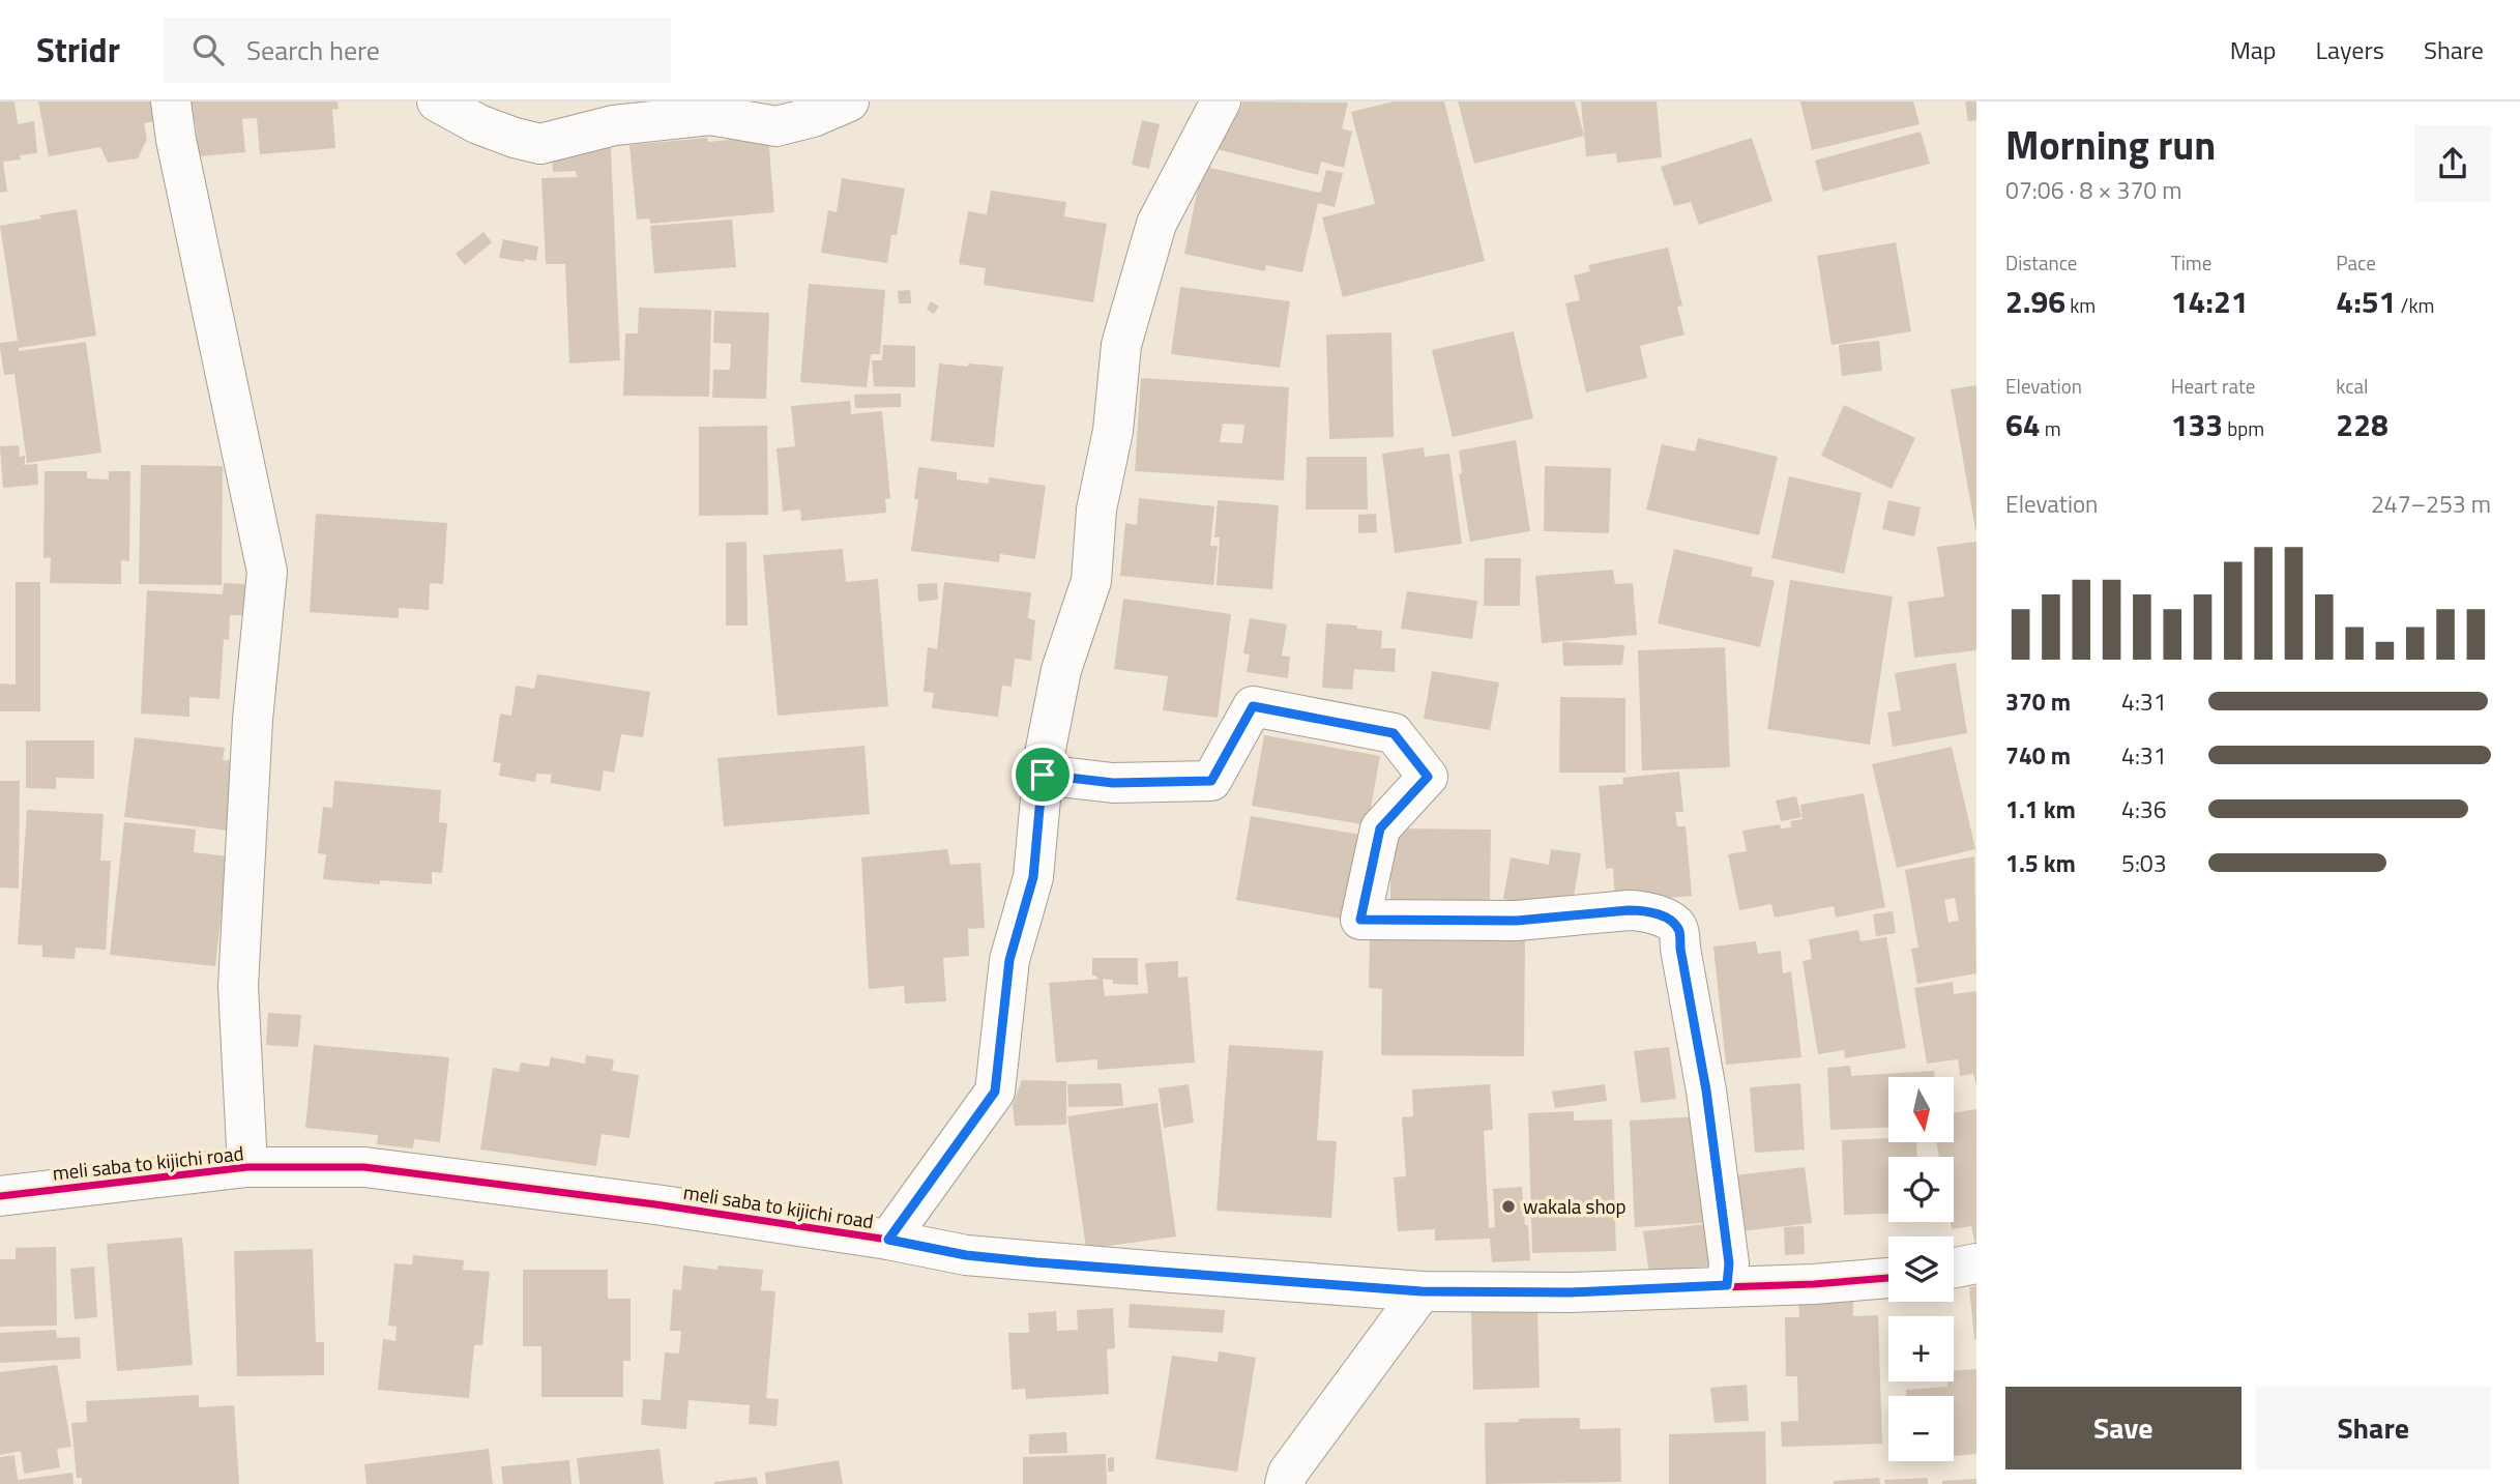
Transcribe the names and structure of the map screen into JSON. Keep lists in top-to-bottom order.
{
  "streets": {
    "street": ["meli saba to kijichi road"]
  },
  "places": ["wakala shop"],
  "north": "bottom",
  "page": {
    "header": "Stridr",
    "search": "Search here",
    "nav": ["Map", "Layers", "Share"],
    "heading": ["Morning run", "07:06 · 8 × 370 m"],
    "stats": [
      ["Distance", "2.96 km"],
      ["Time", "14:21"],
      ["Pace", "4:51 /km"],
      ["Elevation", "64 m"],
      ["Heart rate", "133 bpm"],
      ["kcal", "228"]
    ],
    "chart": ["Elevation", "247–253 m"],
    "list": [
      {
        "name": "370 m",
        "note": "4:31"
      },
      {
        "name": "740 m",
        "note": "4:31"
      },
      {
        "name": "1.1 km",
        "note": "4:36"
      },
      {
        "name": "1.5 km",
        "note": "5:03"
      }
    ],
    "map_buttons": ["+", "−"],
    "buttons": ["Save", "Share"]
  }
}
